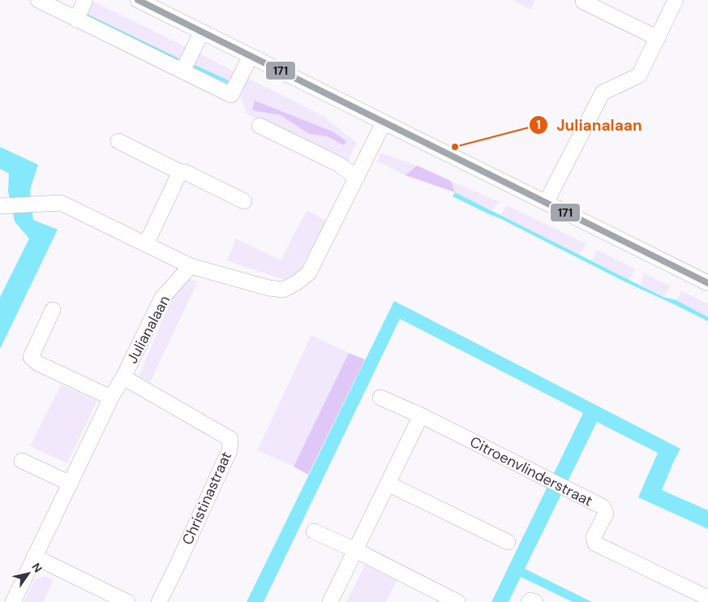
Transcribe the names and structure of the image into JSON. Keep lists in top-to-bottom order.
{
  "streets": {
    "street": ["Julianalaan", "Citroenvlinderstraat", "Christinastraat"]
  },
  "crossings": [
    ["Julianalaan", "Christinastraat"]
  ],
  "places": ["Julianalaan"],
  "lines": ["transit line 171"],
  "north": "top right"
}
